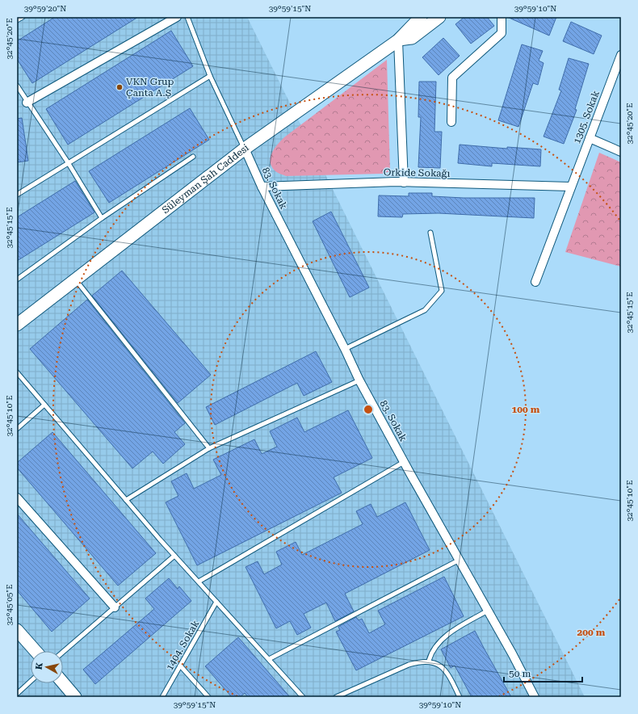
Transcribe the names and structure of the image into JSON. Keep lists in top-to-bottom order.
{
  "streets": {
    "main road": ["Süleyman Şah Caddesi"],
    "street": ["1305. Sokak", "Orkide Sokağı", "83. Sokak"],
    "lane": ["1404. Sokak"]
  },
  "crossings": [
    ["1305. Sokak", "Orkide Sokağı"],
    ["Orkide Sokağı", "83. Sokak"],
    ["Süleyman Şah Caddesi", "83. Sokak"]
  ],
  "places": ["VKN Grup Çanta A.Ş"],
  "scale_bar": "50 m",
  "north": "left",
  "coordinates": [
    "39°59'20\"N",
    "39°59'15\"N",
    "39°59'10\"N",
    "32°45'20\"E",
    "32°45'15\"E",
    "32°45'10\"E",
    "32°45'05\"E"
  ],
  "rings": ["100 m", "200 m"]
}
